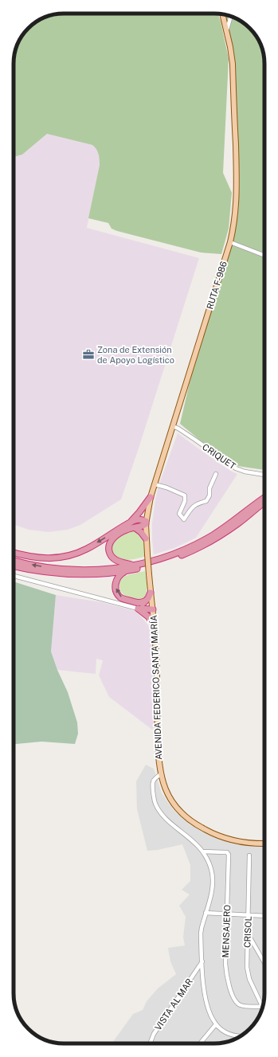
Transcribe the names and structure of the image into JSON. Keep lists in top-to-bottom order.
{
  "streets": {
    "main road": ["RUTA F-986", "AVENIDA FEDERICO SANTA MARÍA"],
    "street": [
      "CRIQUET",
      "MENSAJERO",
      "CRISOL",
      "VISTA AL MAR"
    ]
  },
  "crossings": [
    ["RUTA F-986", "CRIQUET"],
    ["RUTA F-986", "AVENIDA FEDERICO SANTA MARÍA"]
  ],
  "places": {
    "office": ["Zona de Extensión de Apoyo Logístico"]
  }
}
